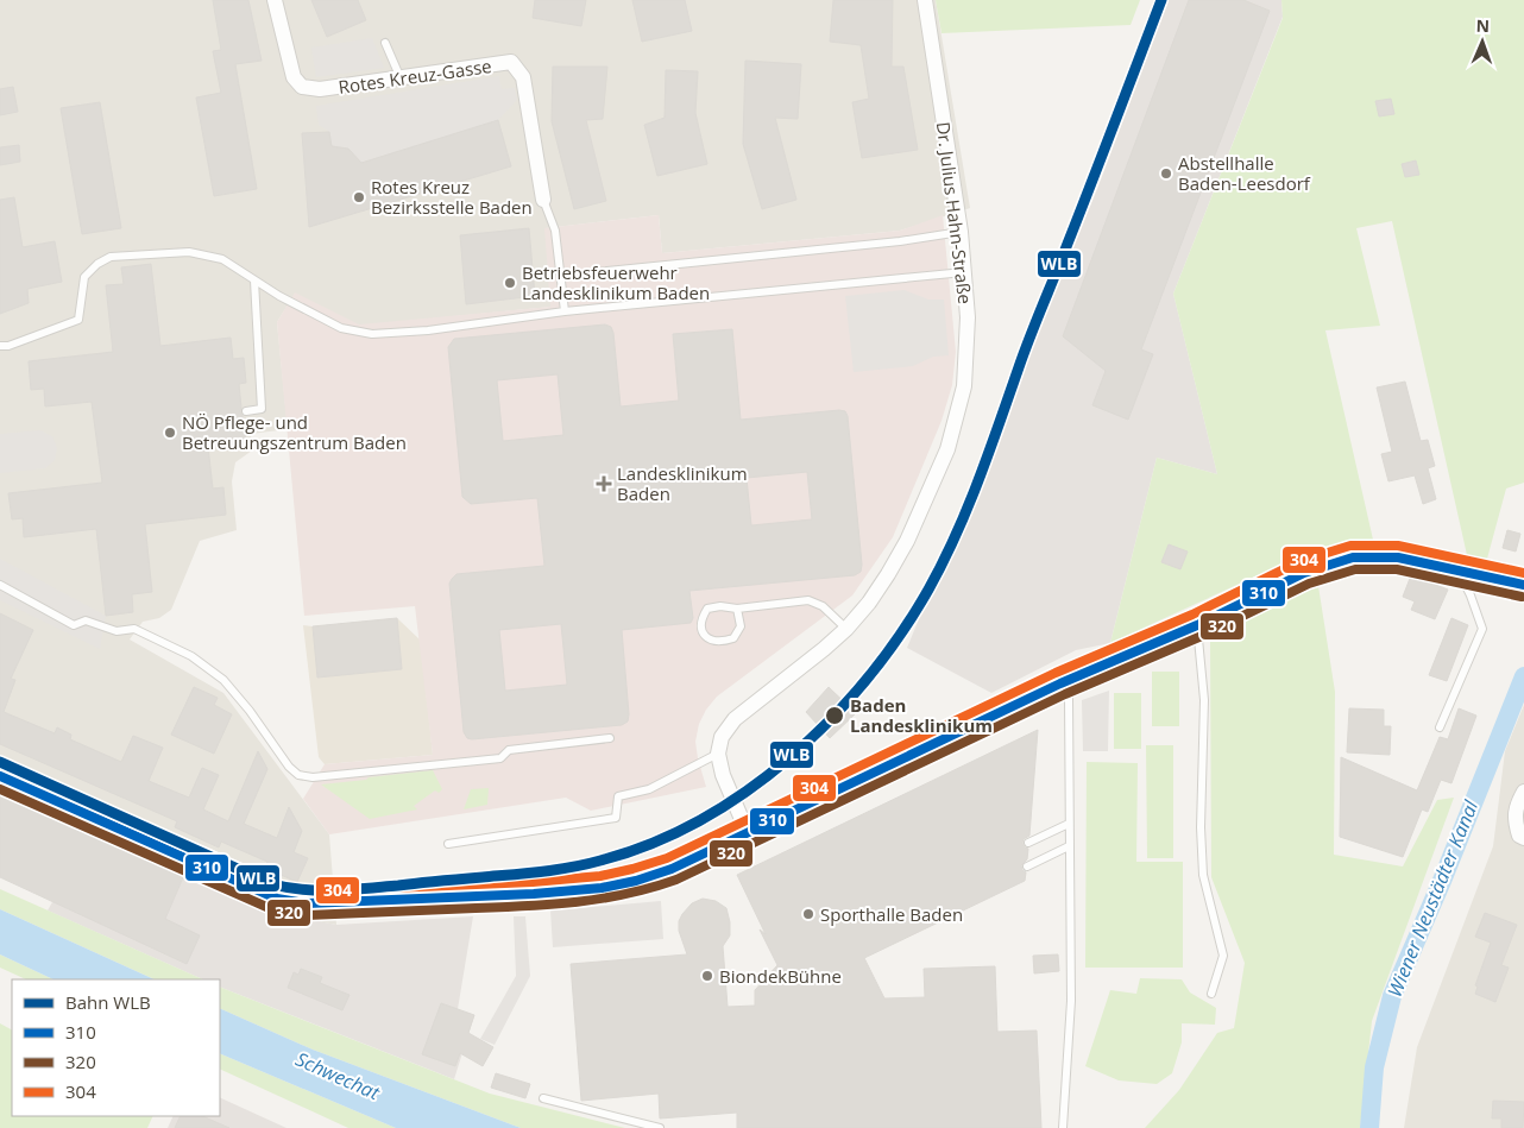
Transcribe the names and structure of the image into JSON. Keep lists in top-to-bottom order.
{
  "streets": {
    "street": ["Rotes Kreuz-Gasse", "Dr. Julius Hahn-Straße"]
  },
  "water": ["Wiener Neustädter Kanal", "Schwechat"],
  "places": {
    "other": [
      "Abstellhalle Baden-Leesdorf",
      "Rotes Kreuz Bezirksstelle Baden",
      "Betriebsfeuerwehr Landesklinikum Baden",
      "NÖ Pflege- und Betreuungszentrum Baden",
      "Baden Landesklinikum",
      "Sporthalle Baden",
      "BiondekBühne"
    ],
    "health": ["Landesklinikum Baden"]
  },
  "lines": [
    "rail line WLB",
    "transit line 304",
    "transit line 310",
    "transit line 320"
  ],
  "legend": [
    "Bahn WLB",
    "310",
    "320",
    "304"
  ],
  "north": "top"
}
